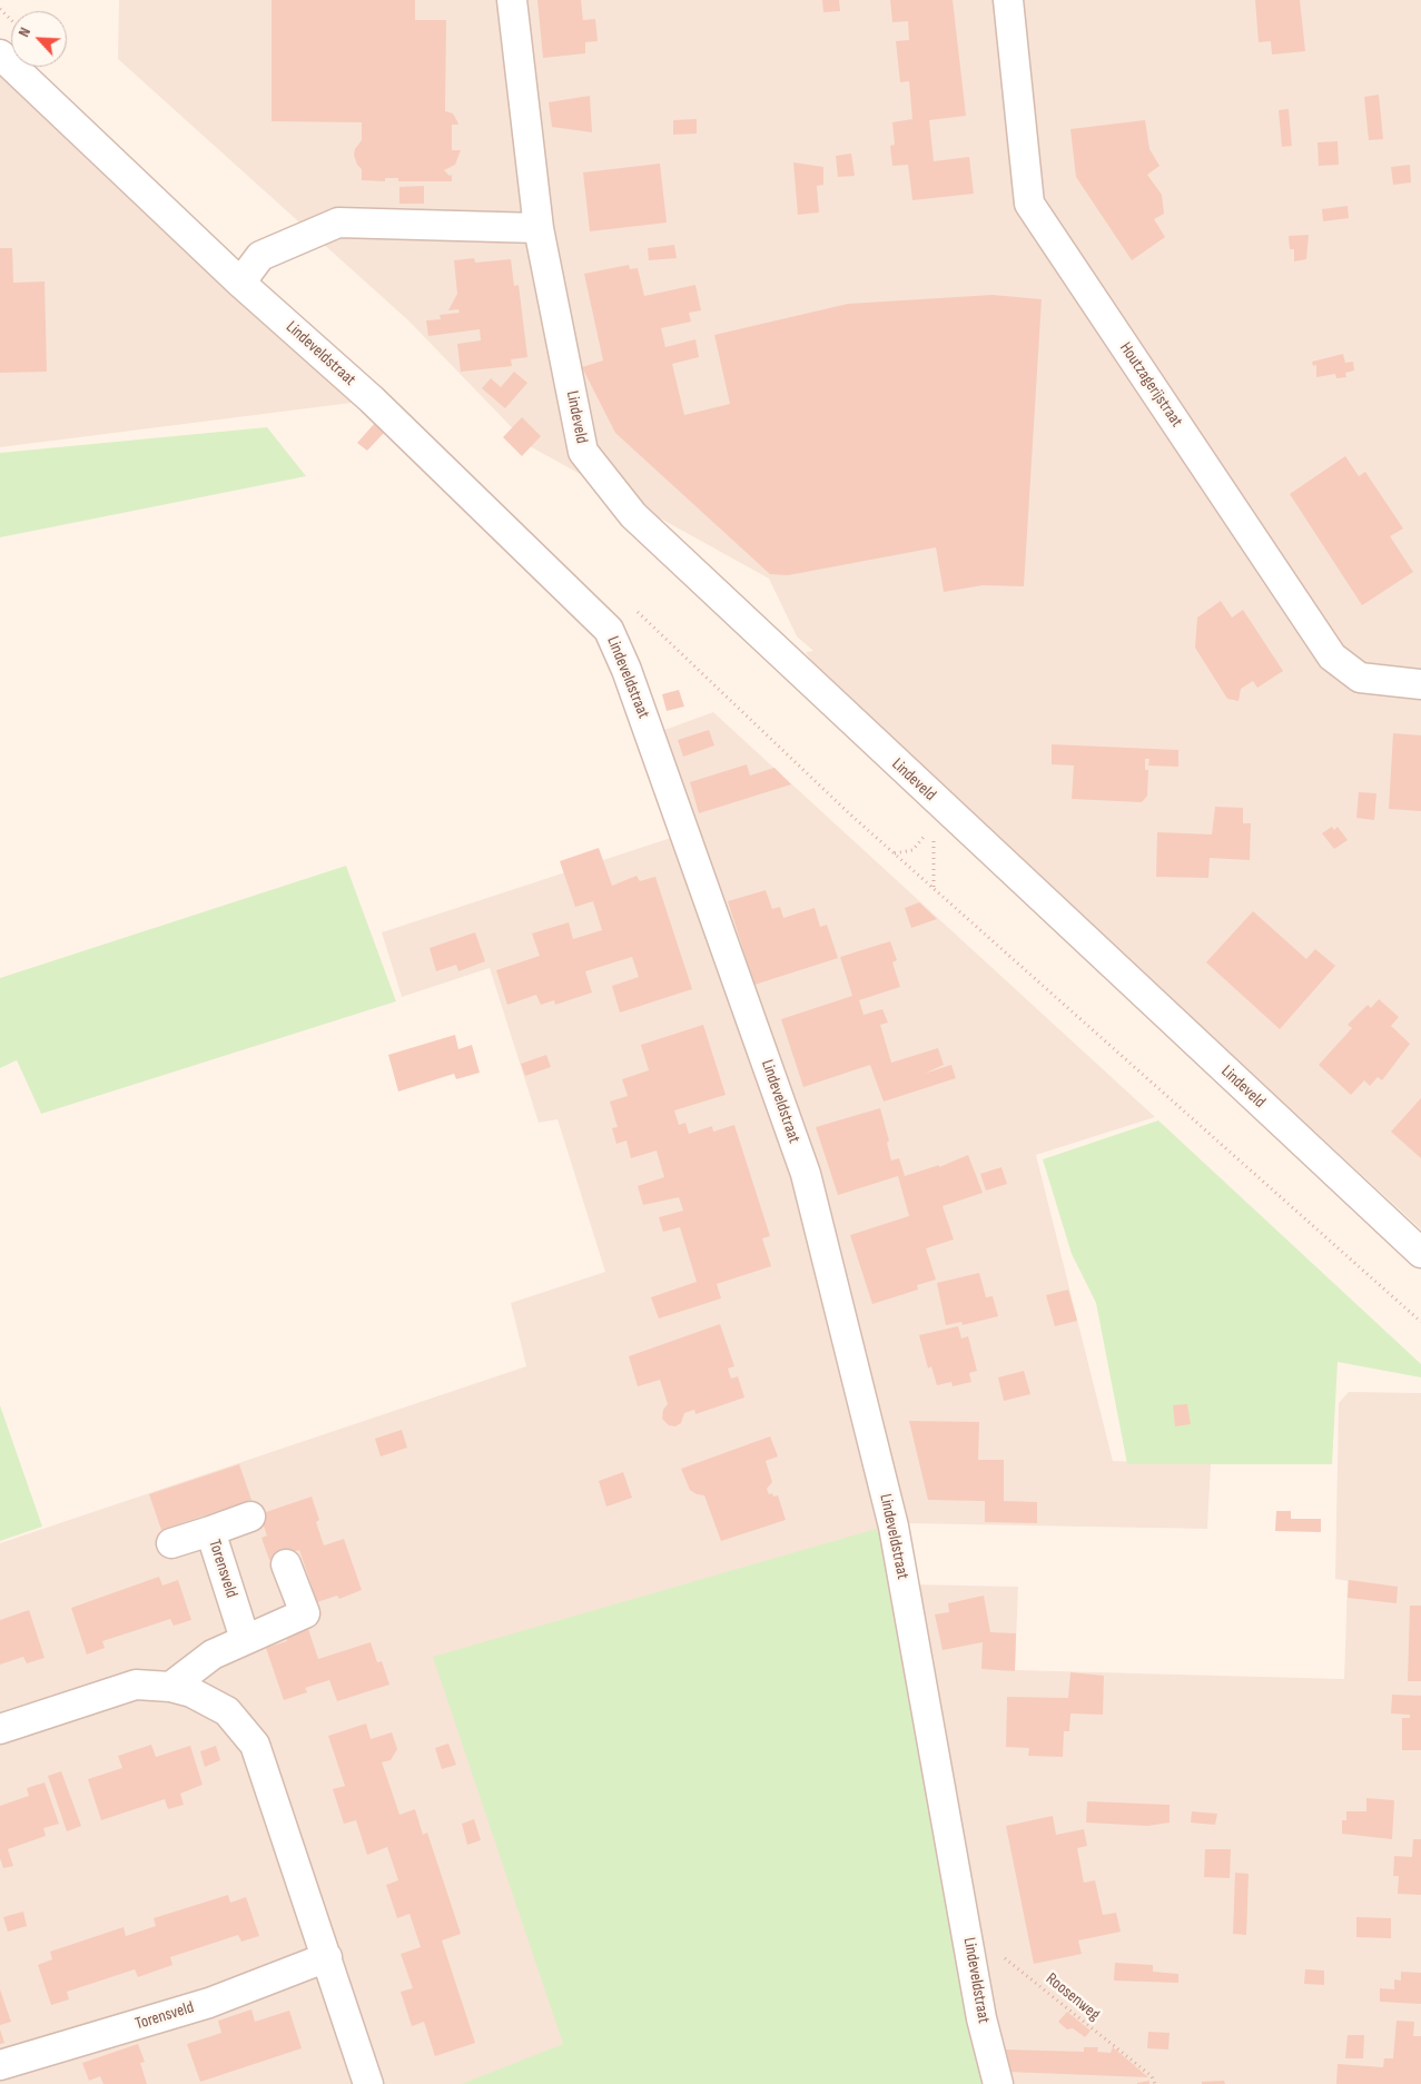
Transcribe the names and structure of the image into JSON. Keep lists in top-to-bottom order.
{
  "streets": {
    "street": [
      "Lindeveldstraat",
      "Houtzagerijstraat",
      "Lindeveld",
      "Torensveld"
    ],
    "path": ["Roosenweg"]
  },
  "crossings": [
    ["Lindeveldstraat", "Roosenweg"]
  ],
  "north": "top left"
}
